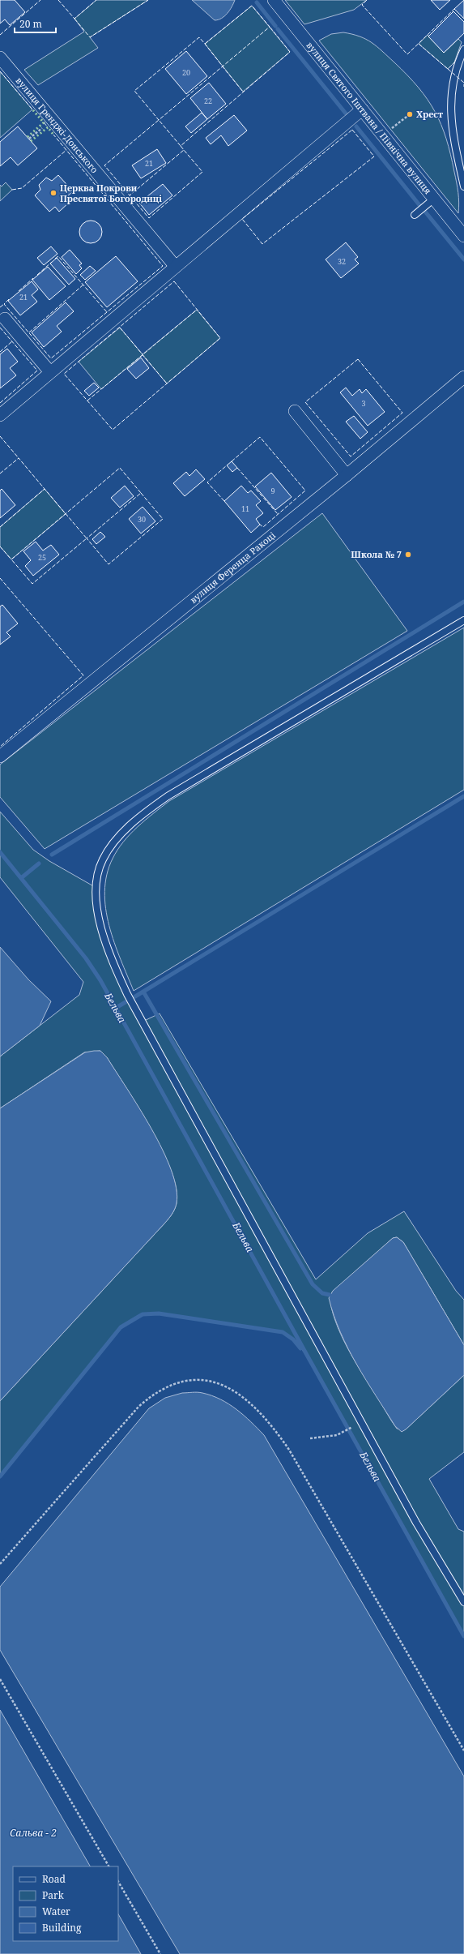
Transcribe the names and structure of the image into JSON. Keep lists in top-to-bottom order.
{
  "streets": {
    "street": ["вулиця Святого Іштвана / Північна вулиця", "вулиця Гренджі-Донського", "вулиця Ференца Ракоці"]
  },
  "water": ["Бельва", "Сальва - 2"],
  "places": ["Хрест", "Церква Покрови Пресвятої Богородиці", "Школа № 7"],
  "house_numbers": [
    "20",
    "22",
    "21",
    "32",
    "21",
    "3",
    "9",
    "11",
    "30",
    "25"
  ],
  "legend": [
    "Road",
    "Park",
    "Water",
    "Building"
  ],
  "scale_bar": "20 m"
}
